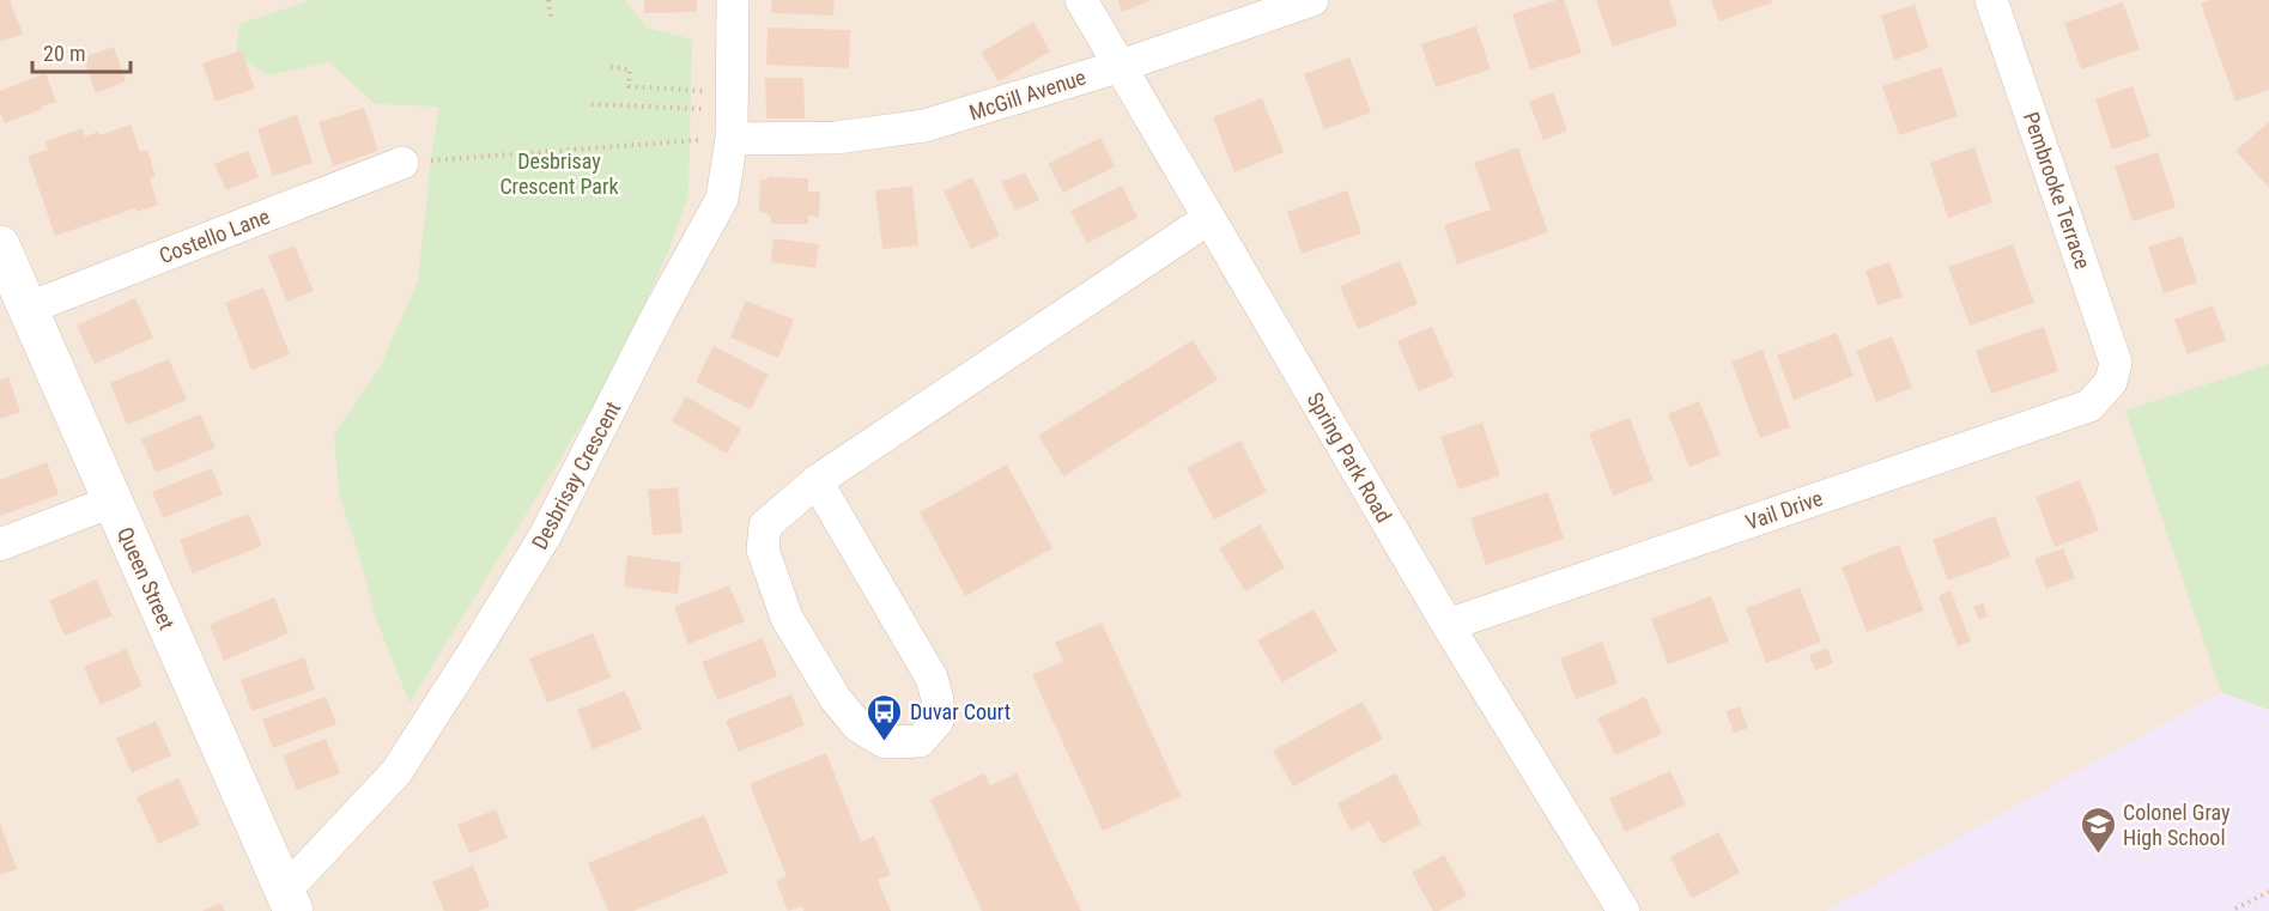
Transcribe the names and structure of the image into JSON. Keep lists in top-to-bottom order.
{
  "streets": {
    "street": [
      "McGill Avenue",
      "Pembrooke Terrace",
      "Costello Lane",
      "Spring Park Road",
      "Desbrisay Crescent",
      "Vail Drive",
      "Queen Street"
    ]
  },
  "crossings": [
    ["McGill Avenue", "Spring Park Road"],
    ["McGill Avenue", "Desbrisay Crescent"],
    ["Pembrooke Terrace", "Vail Drive"],
    ["Costello Lane", "Queen Street"],
    ["Spring Park Road", "Vail Drive"],
    ["Desbrisay Crescent", "Queen Street"]
  ],
  "parks": ["Desbrisay Crescent Park"],
  "places": {
    "bus stop": ["Duvar Court"],
    "school or university": ["Colonel Gray High School"]
  },
  "scale_bar": "20 m"
}
